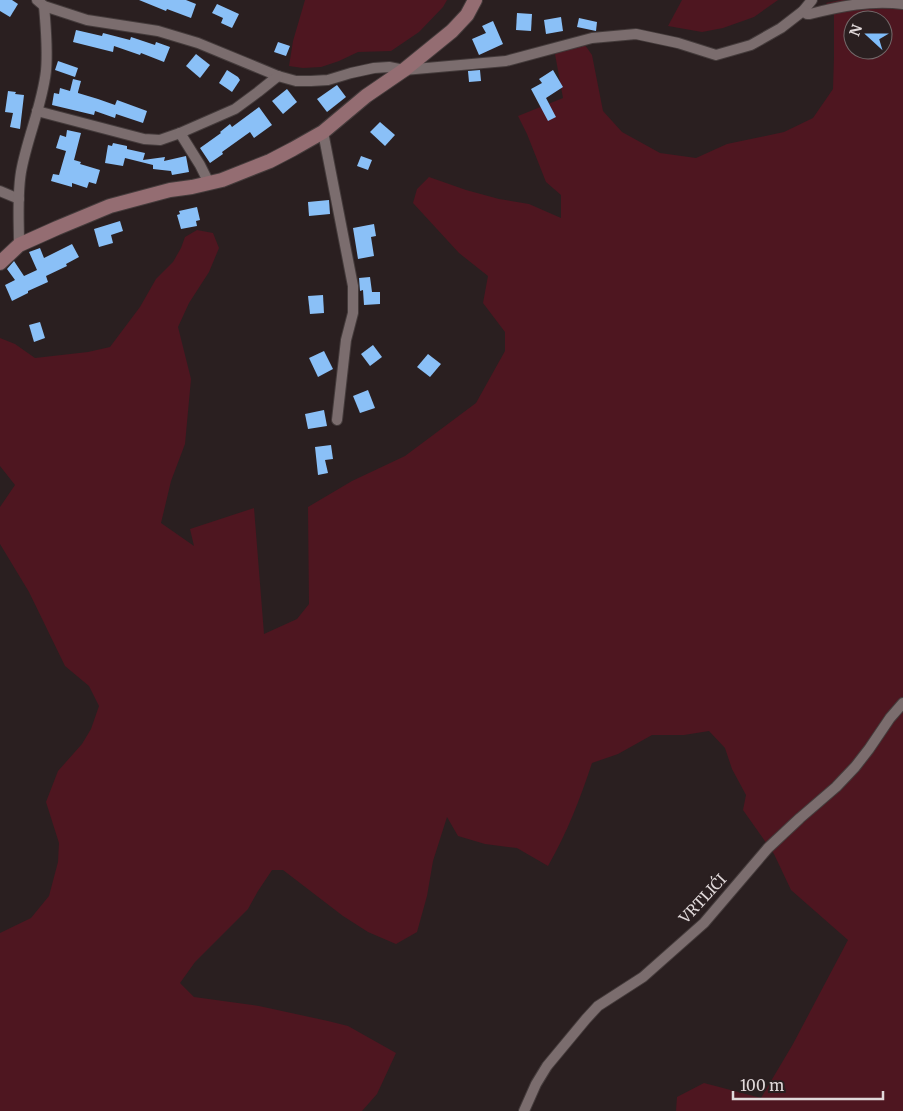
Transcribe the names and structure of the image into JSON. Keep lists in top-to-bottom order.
{
  "streets": {
    "street": ["VRTLIĆI"]
  },
  "scale_bar": "100 m",
  "north": "left"
}
